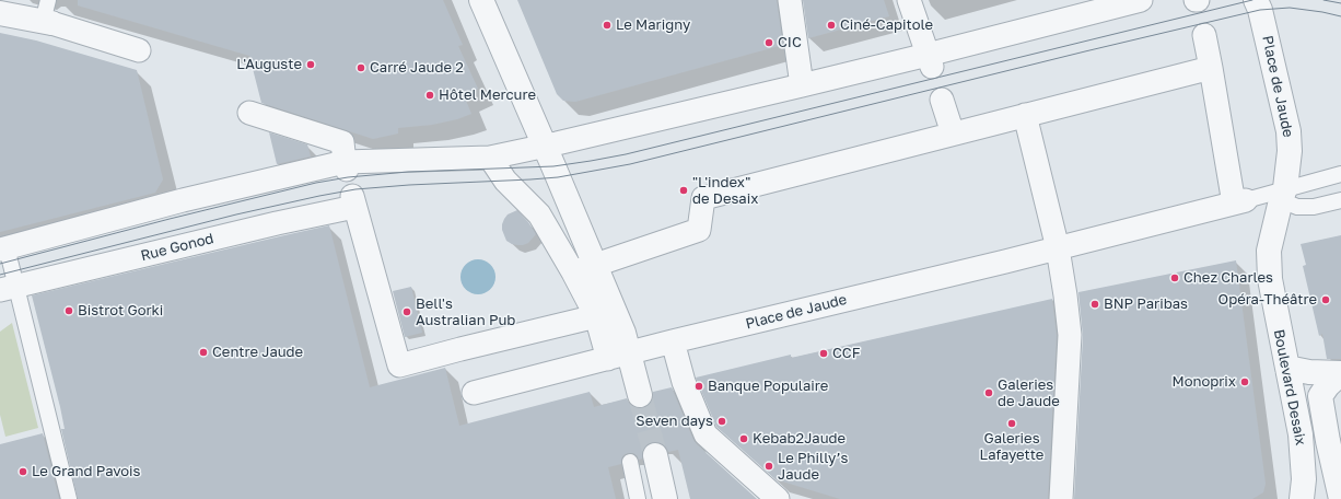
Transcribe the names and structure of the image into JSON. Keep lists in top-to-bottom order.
{
  "streets": {
    "street": ["Place de Jaude", "Rue Gonod", "Boulevard Desaix"]
  },
  "crossings": [
    ["Place de Jaude", "Boulevard Desaix"]
  ],
  "places": [
    "Le Marigny",
    "Ciné-Capitole",
    "CIC",
    "L'Auguste",
    "Carré Jaude 2",
    "Hôtel Mercure",
    "\"L'index\" de Desaix",
    "Chez Charles",
    "Opéra-Théâtre",
    "BNP Paribas",
    "Bistrot Gorki",
    "Bell's Australian Pub",
    "Centre Jaude",
    "CCF",
    "Monoprix",
    "Banque Populaire",
    "Galeries de Jaude",
    "Seven days",
    "Galeries Lafayette",
    "Kebab2Jaude",
    "Le Philly’s Jaude",
    "Le Grand Pavois"
  ]
}
